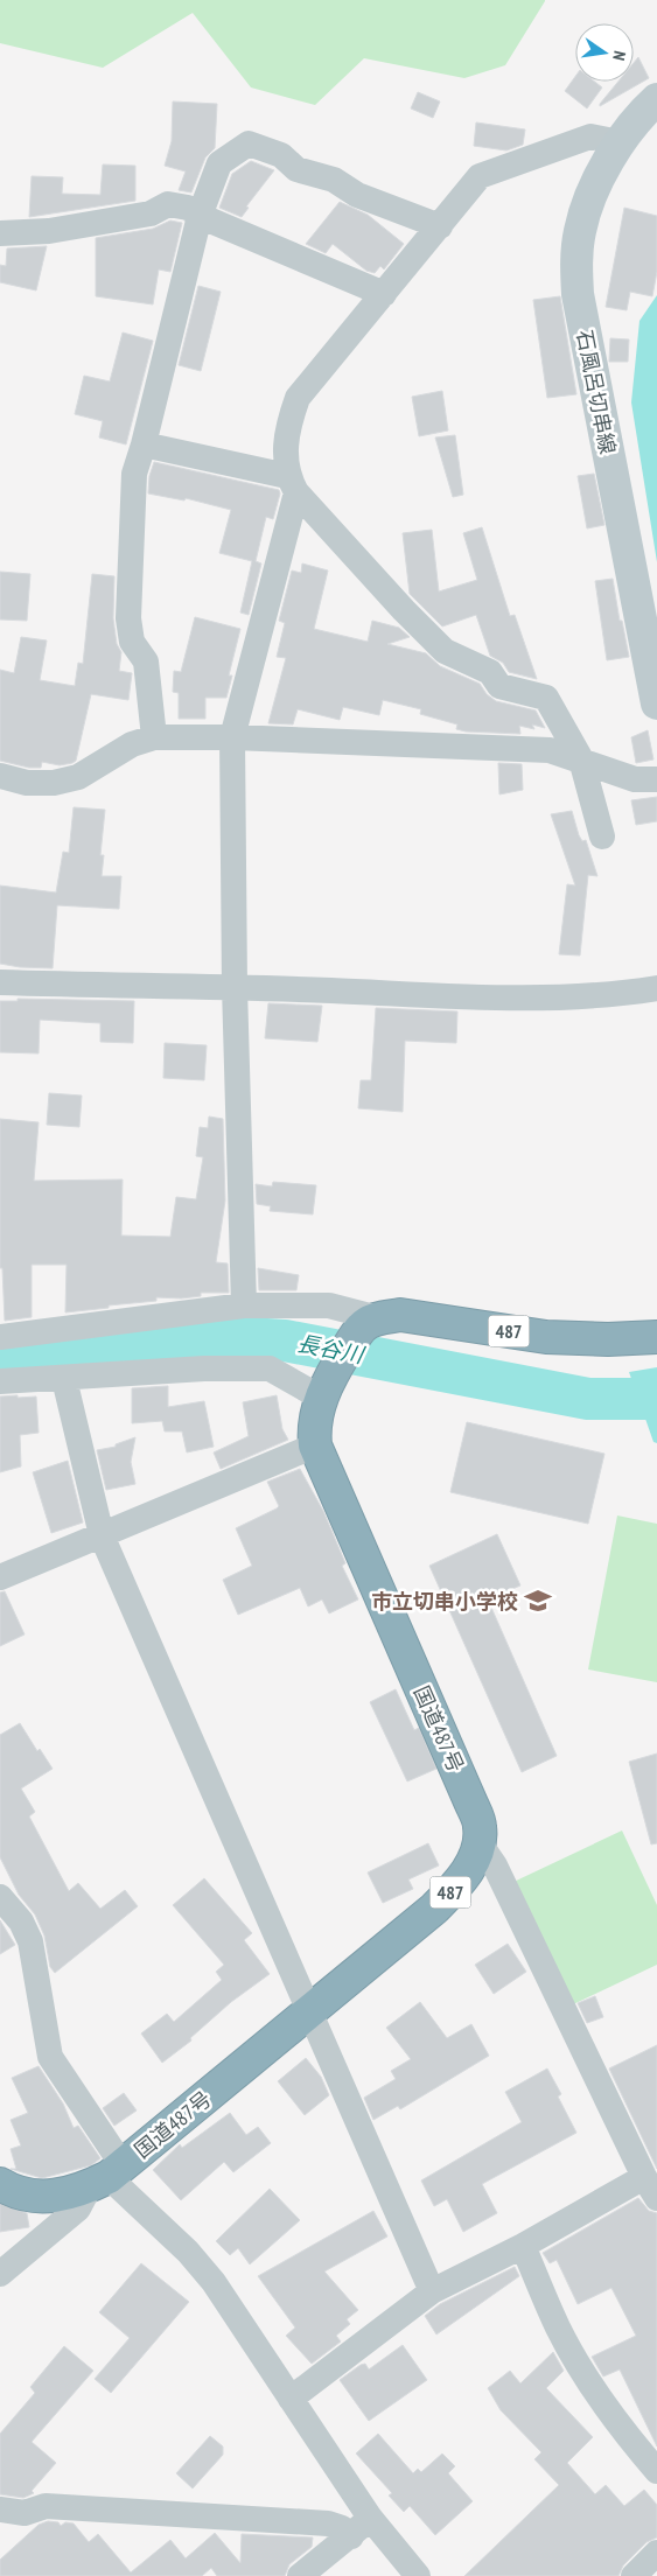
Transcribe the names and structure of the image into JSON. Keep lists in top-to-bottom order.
{
  "streets": {
    "highway": ["487", "国道487号"],
    "main road": ["石風呂切串線"]
  },
  "crossings": [
    ["487", "国道487号"]
  ],
  "water": ["長谷川"],
  "places": {
    "school or university": ["市立切串小学校"]
  },
  "north": "right"
}
